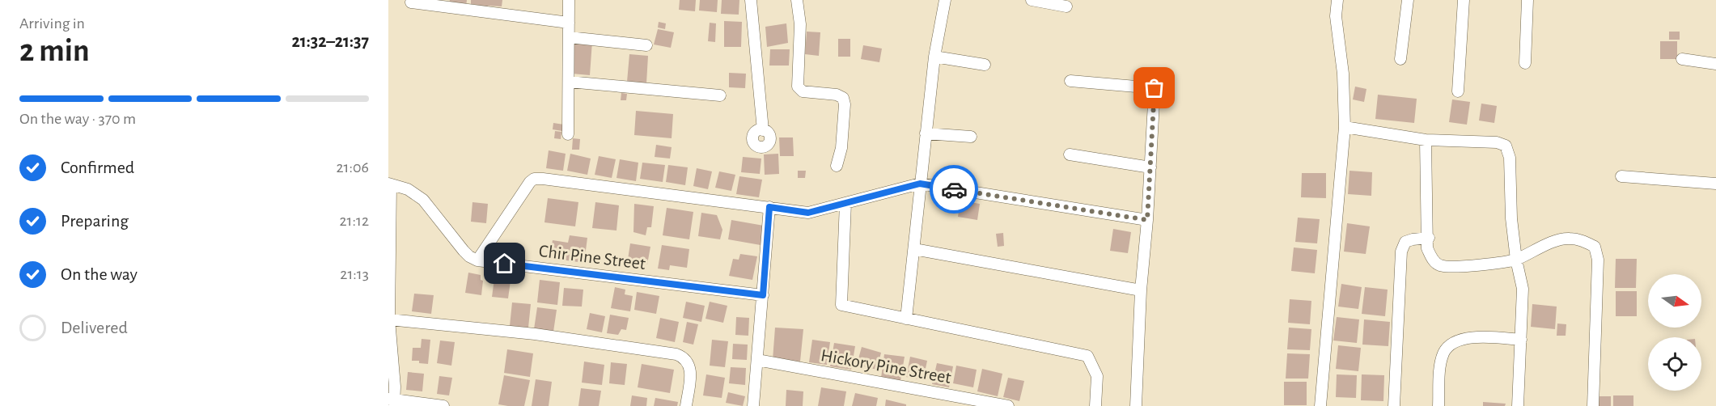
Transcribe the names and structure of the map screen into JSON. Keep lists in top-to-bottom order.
{
  "streets": {
    "street": ["Chir Pine Street", "Hickory Pine Street"]
  },
  "north": "right",
  "page": {
    "heading": ["2 min", "Arriving in", "21:32–21:37"],
    "bar": "On the way · 370 m",
    "list": [
      ["Confirmed", "21:06"],
      ["Preparing", "21:12"],
      ["On the way", "21:13"],
      "Delivered"
    ]
  }
}
